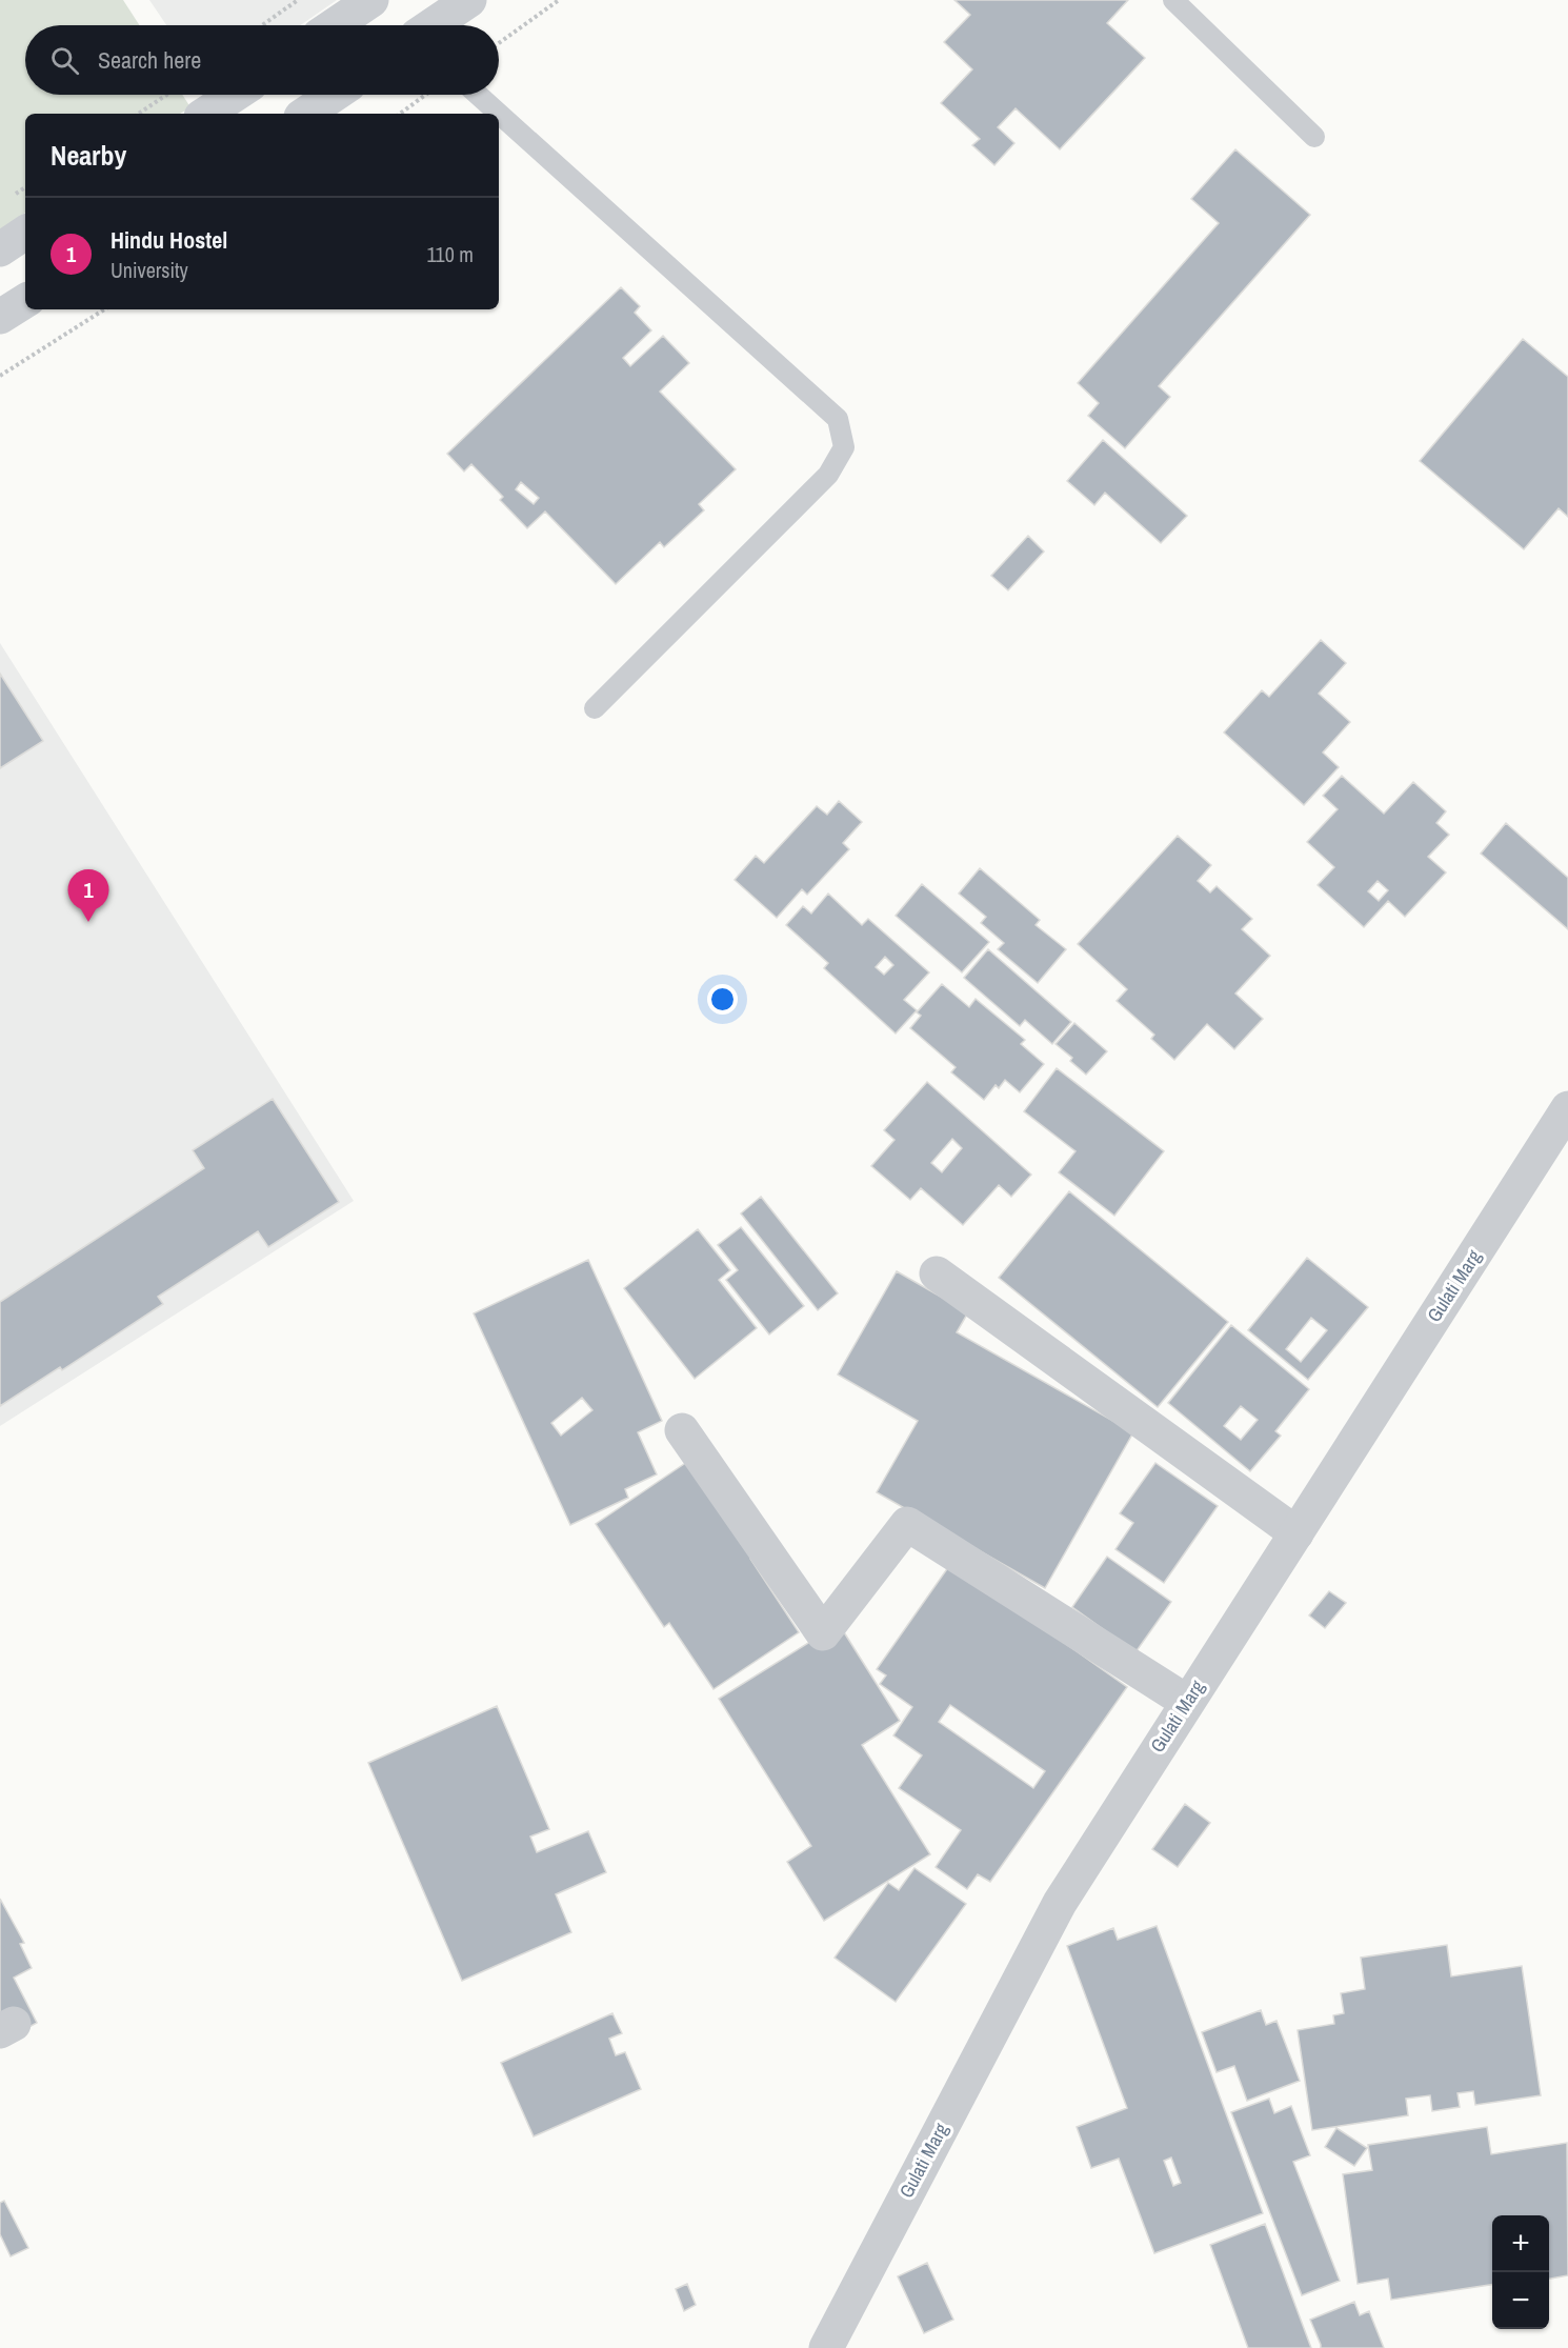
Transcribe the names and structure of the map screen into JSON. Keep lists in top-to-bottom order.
{
  "streets": {
    "street": ["Gulati Marg"]
  },
  "page": {
    "search": "Search here",
    "heading": "Nearby",
    "list": [
      {
        "mark": "1",
        "name": "Hindu Hostel",
        "note": "University",
        "value": "110 m"
      }
    ],
    "pins": "1",
    "map_buttons": ["+", "−"]
  }
}
